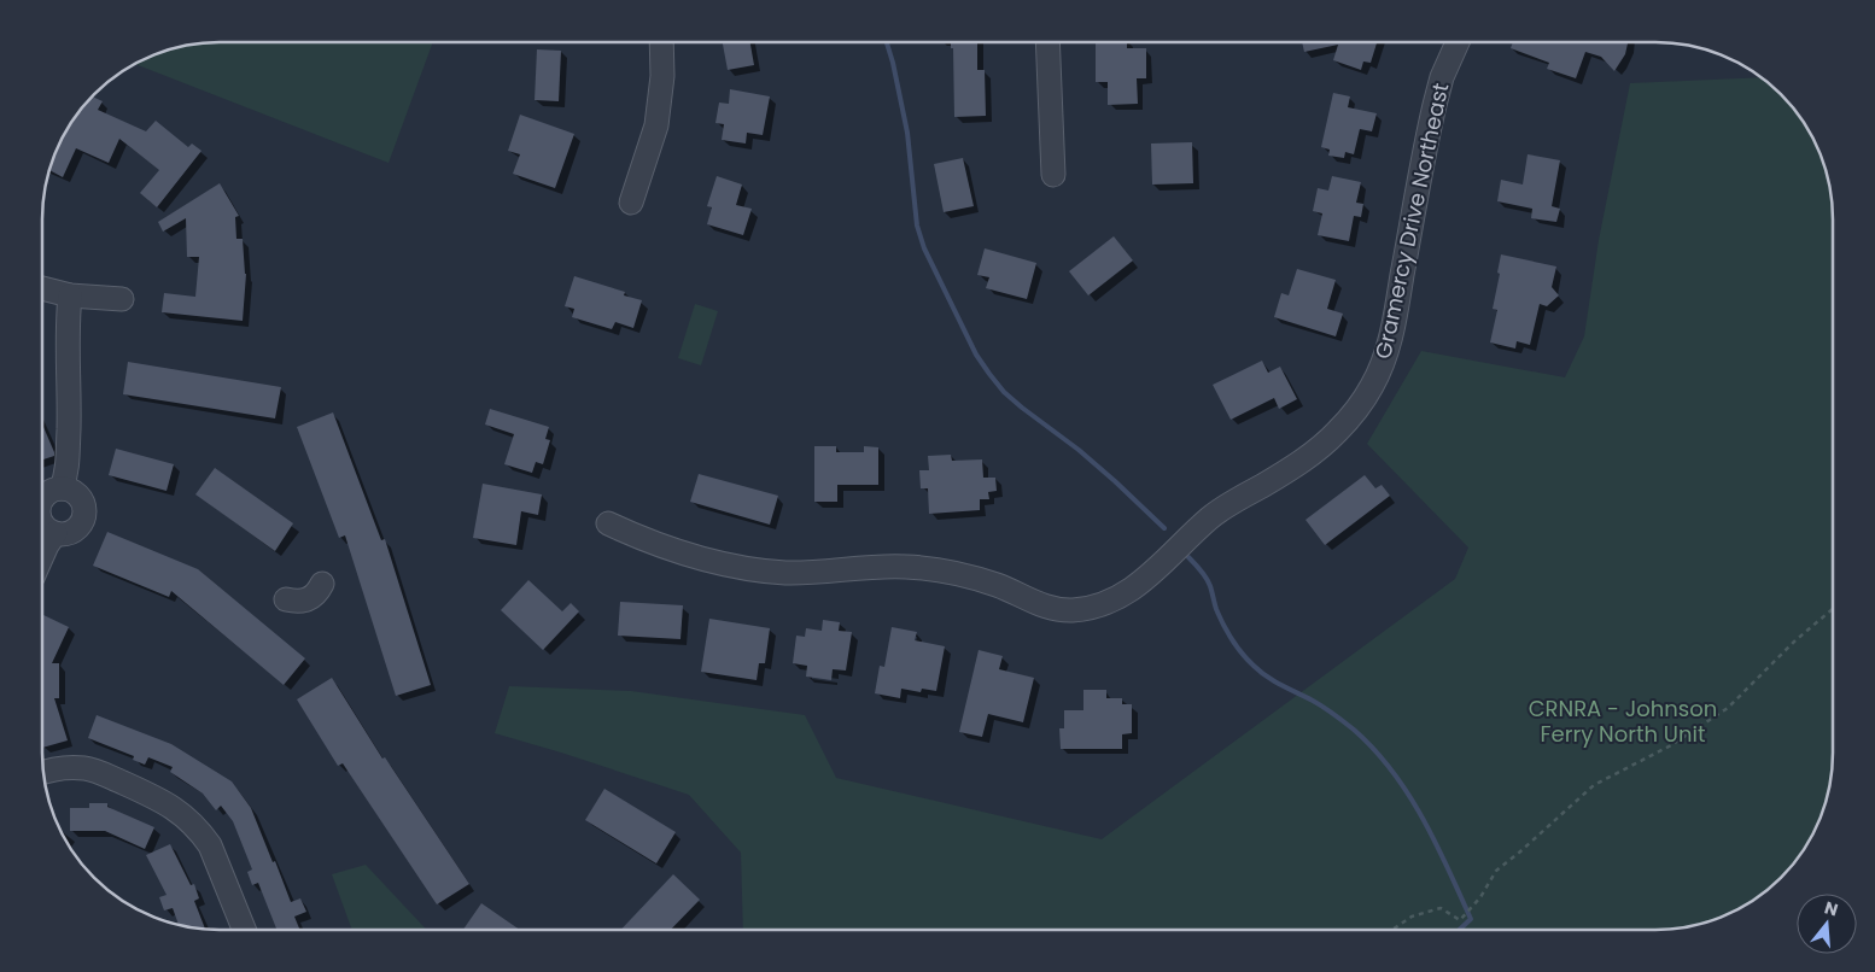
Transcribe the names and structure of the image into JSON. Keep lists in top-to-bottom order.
{
  "streets": {
    "street": ["Gramercy Drive Northeast"]
  },
  "parks": ["CRNRA - Johnson Ferry North Unit"],
  "north": "top"
}
